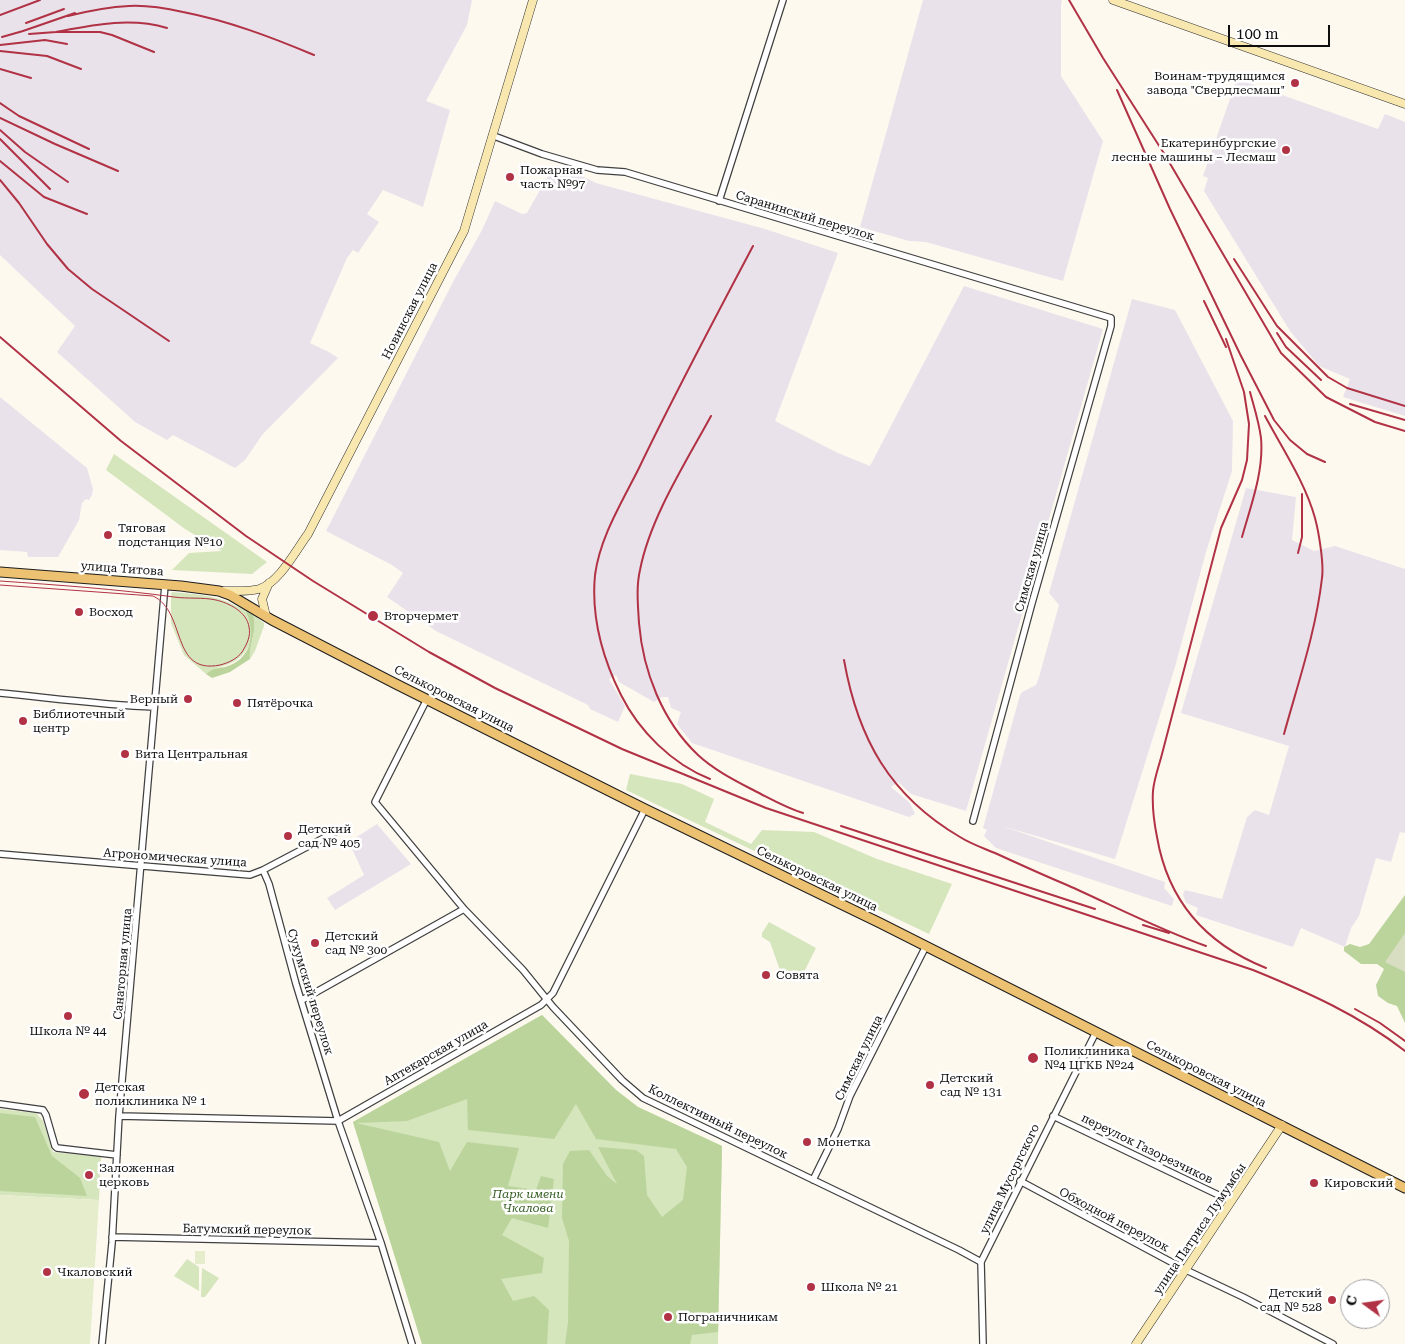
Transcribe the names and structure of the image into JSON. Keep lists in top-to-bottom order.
{
  "streets": {
    "main road": [
      "Новинская улица",
      "улица Титова",
      "Селькоровская улица",
      "улица Патриса Лумумбы"
    ],
    "street": [
      "Саранинский переулок",
      "Симская улица",
      "Агрономическая улица",
      "Санаторная улица",
      "Сухумский переулок",
      "Аптекарская улица",
      "Коллективный переулок",
      "переулок Газорезчиков",
      "улица Мусоргского",
      "Обходной переулок",
      "Батумский переулок"
    ]
  },
  "crossings": [
    ["Саранинский переулок", "Новинская улица"],
    ["Саранинский переулок", "Симская улица"],
    ["Новинская улица", "улица Титова"],
    ["Симская улица", "Селькоровская улица"],
    ["Симская улица", "Коллективный переулок"],
    ["улица Титова", "Селькоровская улица"],
    ["улица Титова", "Санаторная улица"],
    ["Селькоровская улица", "Аптекарская улица"],
    ["Селькоровская улица", "Коллективный переулок"],
    ["Селькоровская улица", "улица Мусоргского"],
    ["Селькоровская улица", "улица Патриса Лумумбы"],
    ["Агрономическая улица", "Санаторная улица"],
    ["Агрономическая улица", "Сухумский переулок"],
    ["Санаторная улица", "Батумский переулок"],
    ["Сухумский переулок", "Аптекарская улица"],
    ["Сухумский переулок", "Батумский переулок"],
    ["Аптекарская улица", "Коллективный переулок"],
    ["Коллективный переулок", "улица Мусоргского"],
    ["переулок Газорезчиков", "улица Мусоргского"],
    ["переулок Газорезчиков", "улица Патриса Лумумбы"],
    ["улица Мусоргского", "Обходной переулок"],
    ["Обходной переулок", "улица Патриса Лумумбы"]
  ],
  "parks": ["Парк имени Чкалова"],
  "places": [
    "Воинам-трудящимся завода \"Свердлесмаш\"",
    "Екатеринбургские лесные машины – Лесмаш",
    "Пожарная часть №97",
    "Тяговая подстанция №10",
    "Восход",
    "Вторчермет",
    "Верный",
    "Пятёрочка",
    "Библиотечный центр",
    "Вита Центральная",
    "Детский сад № 405",
    "Детский сад № 300",
    "Совята",
    "Школа № 44",
    "Поликлиника №4 ЦГКБ №24",
    "Детский сад № 131",
    "Детская поликлиника № 1",
    "Монетка",
    "Заложенная церковь",
    "Кировский",
    "Чкаловский",
    "Школа № 21",
    "Детский сад № 528",
    "Пограничникам"
  ],
  "scale_bar": "100 m",
  "north": "left"
}
